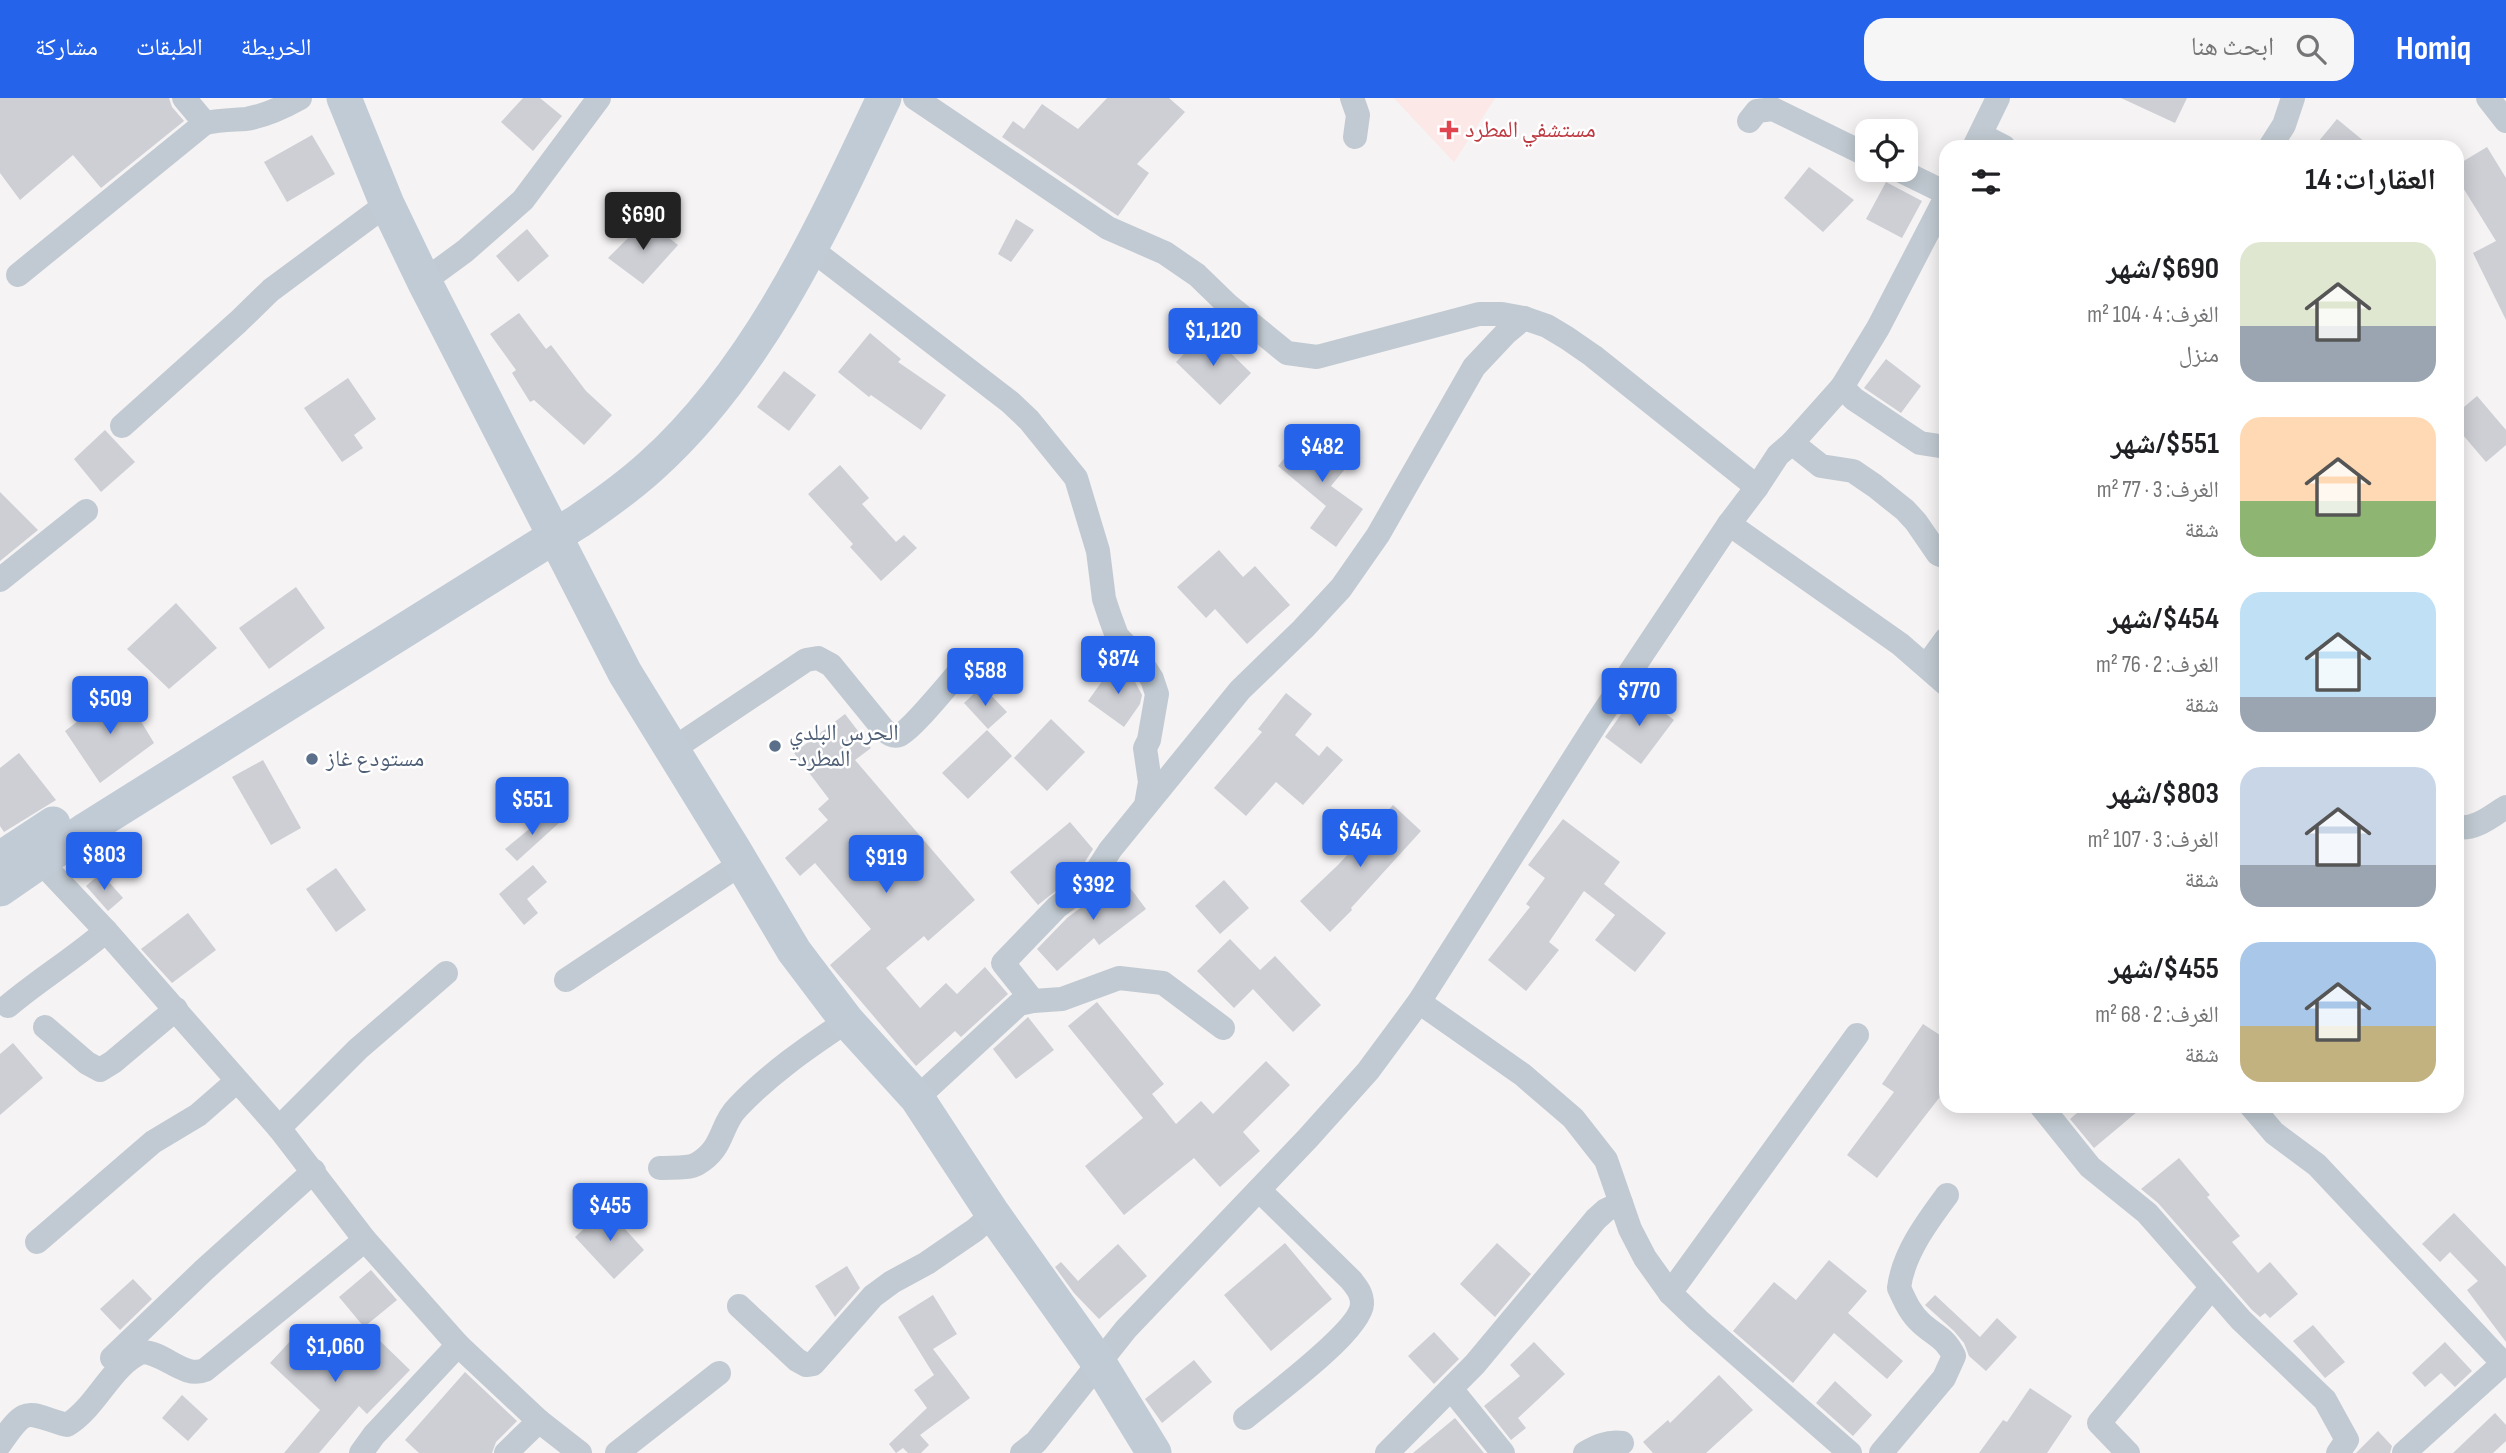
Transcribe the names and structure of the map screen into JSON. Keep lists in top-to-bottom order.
{
  "places": {
    "health": ["مستشفي المطرد"],
    "other": ["الحرس البلدي -المطرد", "مستودع غاز"]
  },
  "page": {
    "header": "Homiq",
    "search": "ابحث هنا",
    "nav": ["الخريطة", "الطبقات", "مشاركة"],
    "heading": "العقارات: 14",
    "price": [
      "$690",
      "$1,120",
      "$482",
      "$874",
      "$588",
      "$770",
      "$509",
      "$551",
      "$454",
      "$803",
      "$919",
      "$392",
      "$455",
      "$1,060"
    ],
    "list": [
      {
        "name": "$690/شهر",
        "note": "الغرف: 4 · 104 m² · منزل"
      },
      {
        "name": "$551/شهر",
        "note": "الغرف: 3 · 77 m² · شقة"
      },
      {
        "name": "$454/شهر",
        "note": "الغرف: 2 · 76 m² · شقة"
      },
      {
        "name": "$803/شهر",
        "note": "الغرف: 3 · 107 m² · شقة"
      },
      {
        "name": "$455/شهر",
        "note": "الغرف: 2 · 68 m² · شقة"
      }
    ]
  }
}
